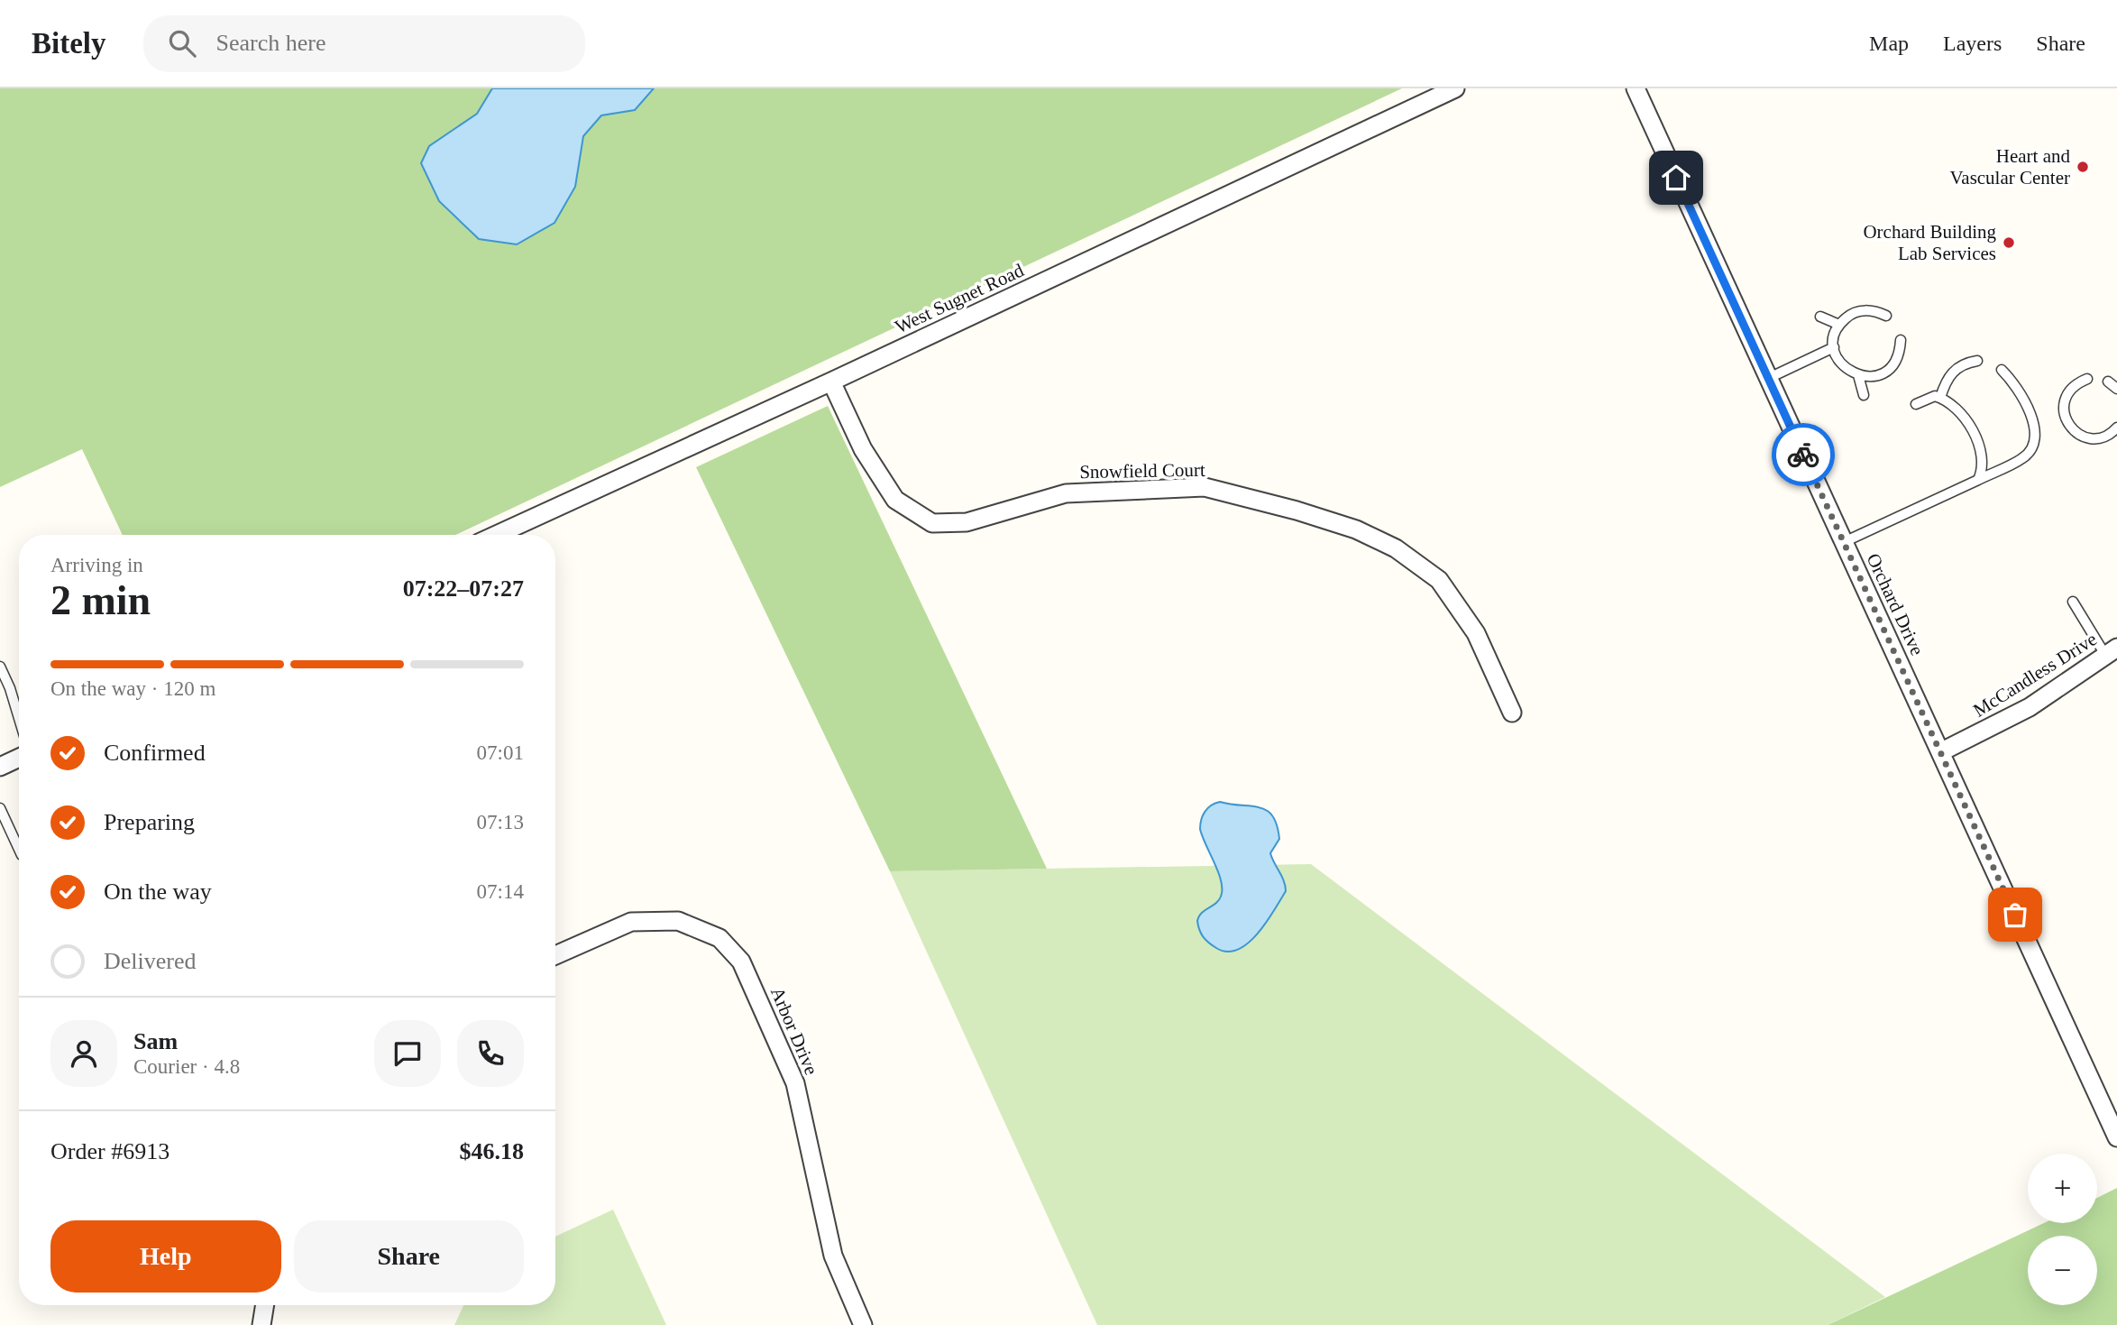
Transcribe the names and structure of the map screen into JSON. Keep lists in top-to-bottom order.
{
  "streets": {
    "street": [
      "West Sugnet Road",
      "Snowfield Court",
      "Orchard Drive",
      "McCandless Drive",
      "Arbor Drive"
    ]
  },
  "crossings": [
    ["West Sugnet Road", "Snowfield Court"],
    ["Orchard Drive", "McCandless Drive"]
  ],
  "places": ["Heart and Vascular Center", "Orchard Building Lab Services"],
  "page": {
    "header": "Bitely",
    "search": "Search here",
    "nav": ["Map", "Layers", "Share"],
    "heading": ["2 min", "Arriving in", "07:22–07:27"],
    "panel": [
      "Sam",
      "Courier · 4.8",
      "Order #6913",
      "$46.18"
    ],
    "bar": "On the way · 120 m",
    "list": [
      ["Confirmed", "07:01"],
      ["Preparing", "07:13"],
      ["On the way", "07:14"],
      "Delivered"
    ],
    "map_buttons": ["+", "−"],
    "buttons": ["Help", "Share"]
  }
}
